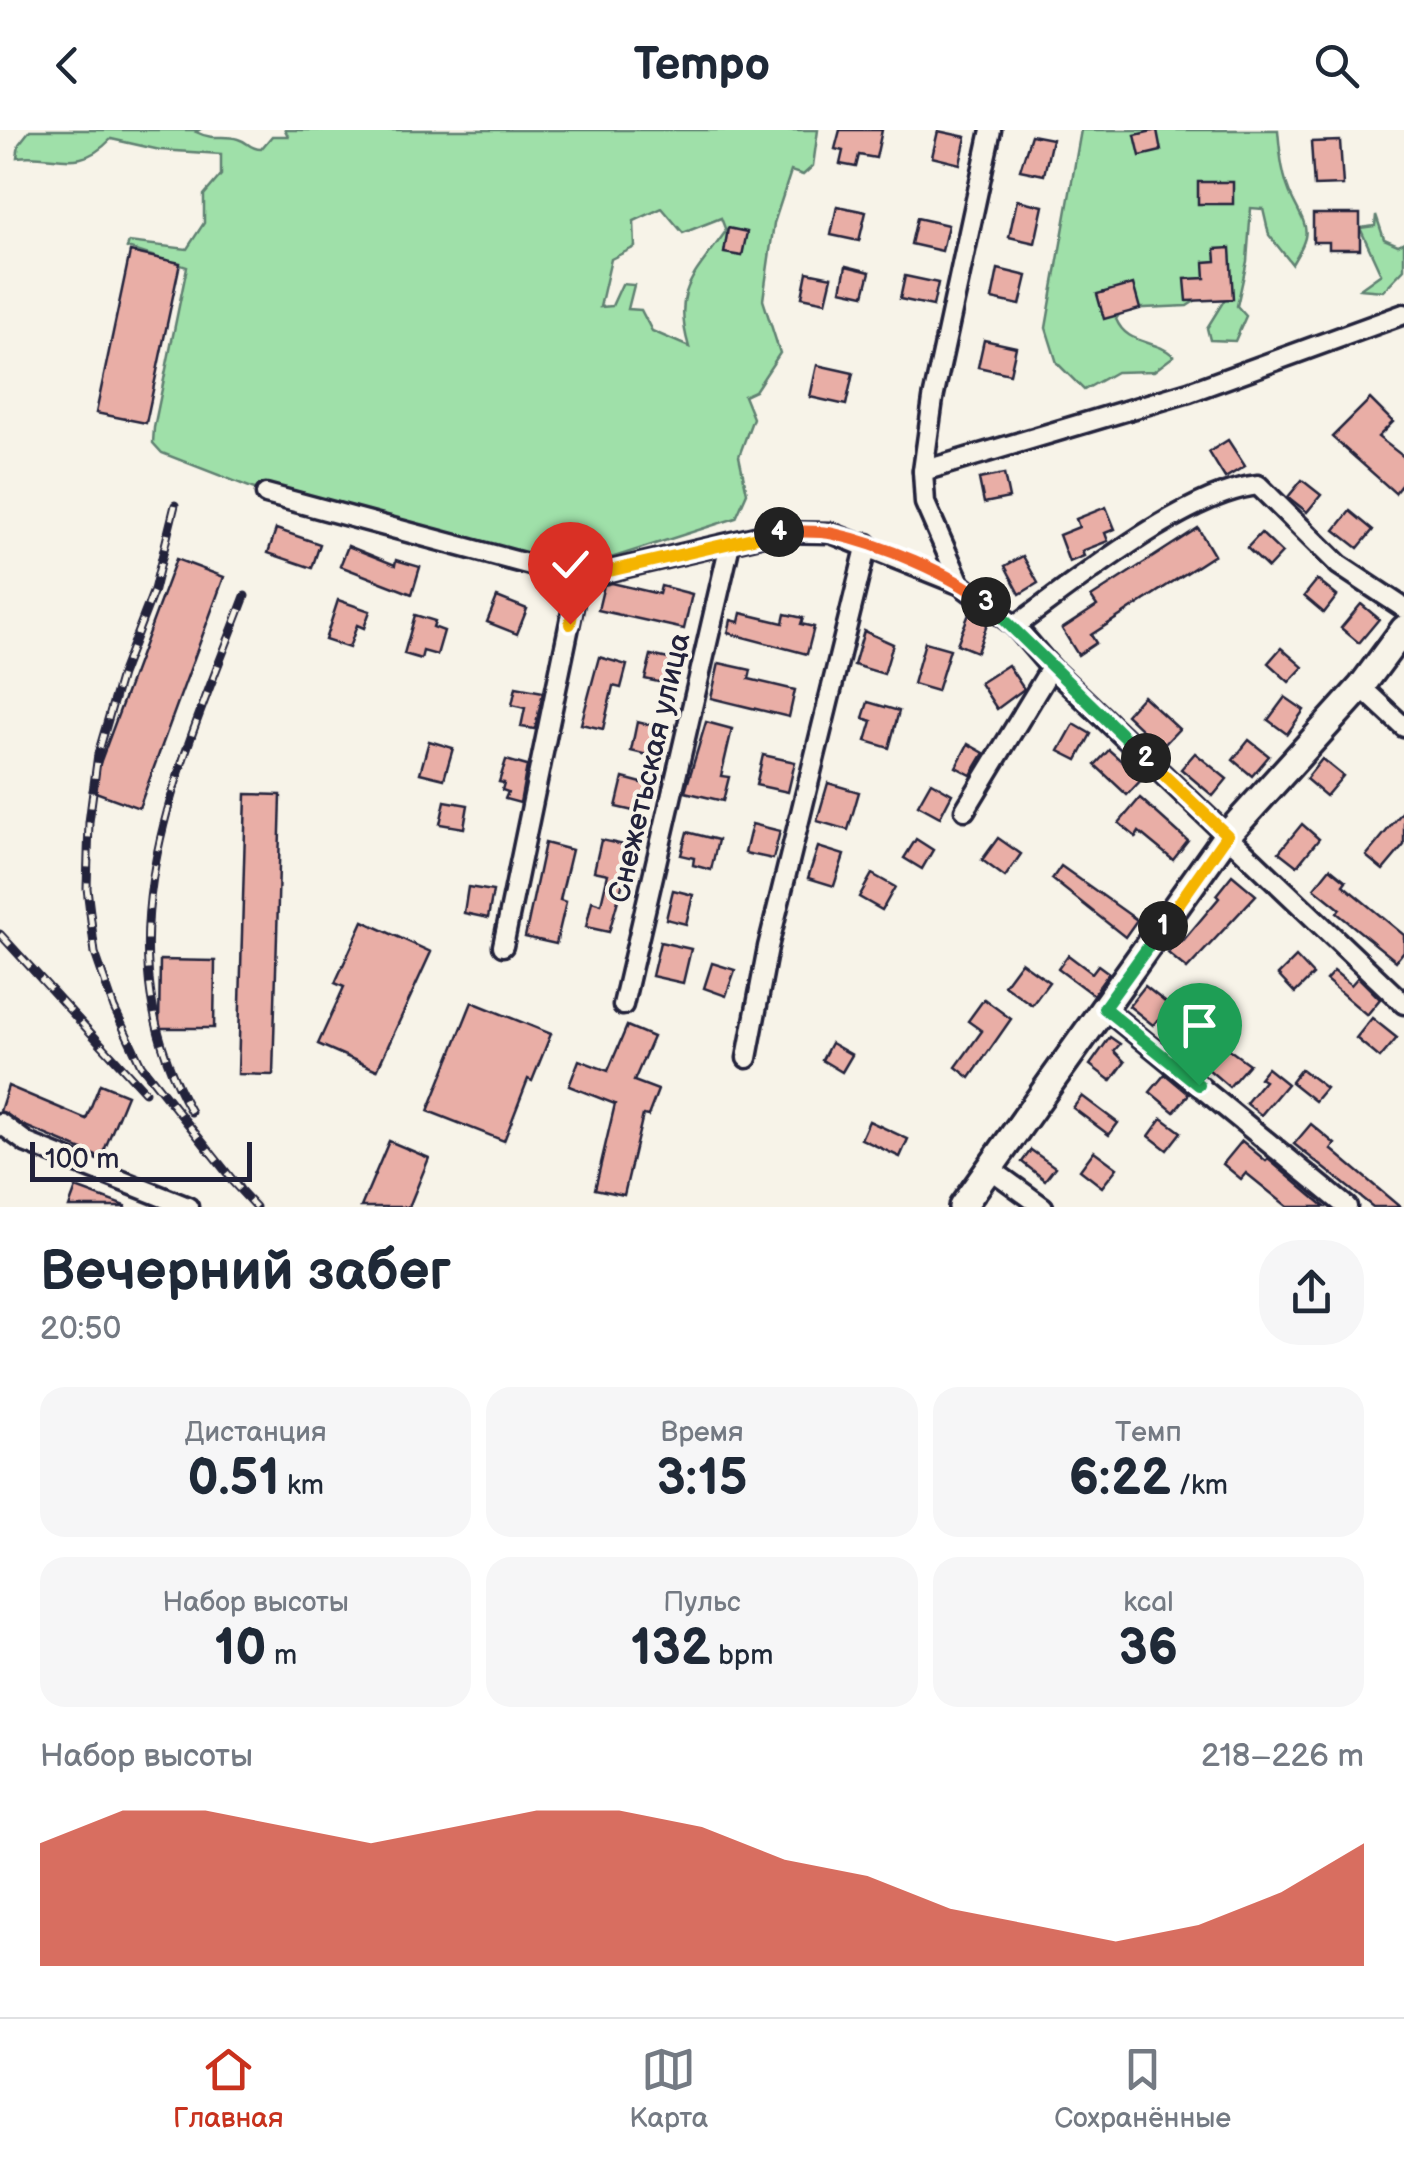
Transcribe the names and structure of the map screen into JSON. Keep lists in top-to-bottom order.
{
  "streets": {
    "street": ["Снежетьская улица"]
  },
  "scale_bar": "100 m",
  "page": {
    "header": "Tempo",
    "pins": [
      "4",
      "3",
      "2",
      "1"
    ],
    "scale": "100 m",
    "heading": ["Вечерний забег", "20:50"],
    "stats": [
      ["Дистанция", "0.51 km"],
      ["Время", "3:15"],
      ["Темп", "6:22 /km"],
      ["Набор высоты", "10 m"],
      ["Пульс", "132 bpm"],
      ["kcal", "36"]
    ],
    "chart": ["Набор высоты", "218–226 m"],
    "tabs": ["Главная", "Карта", "Сохранённые"]
  }
}
